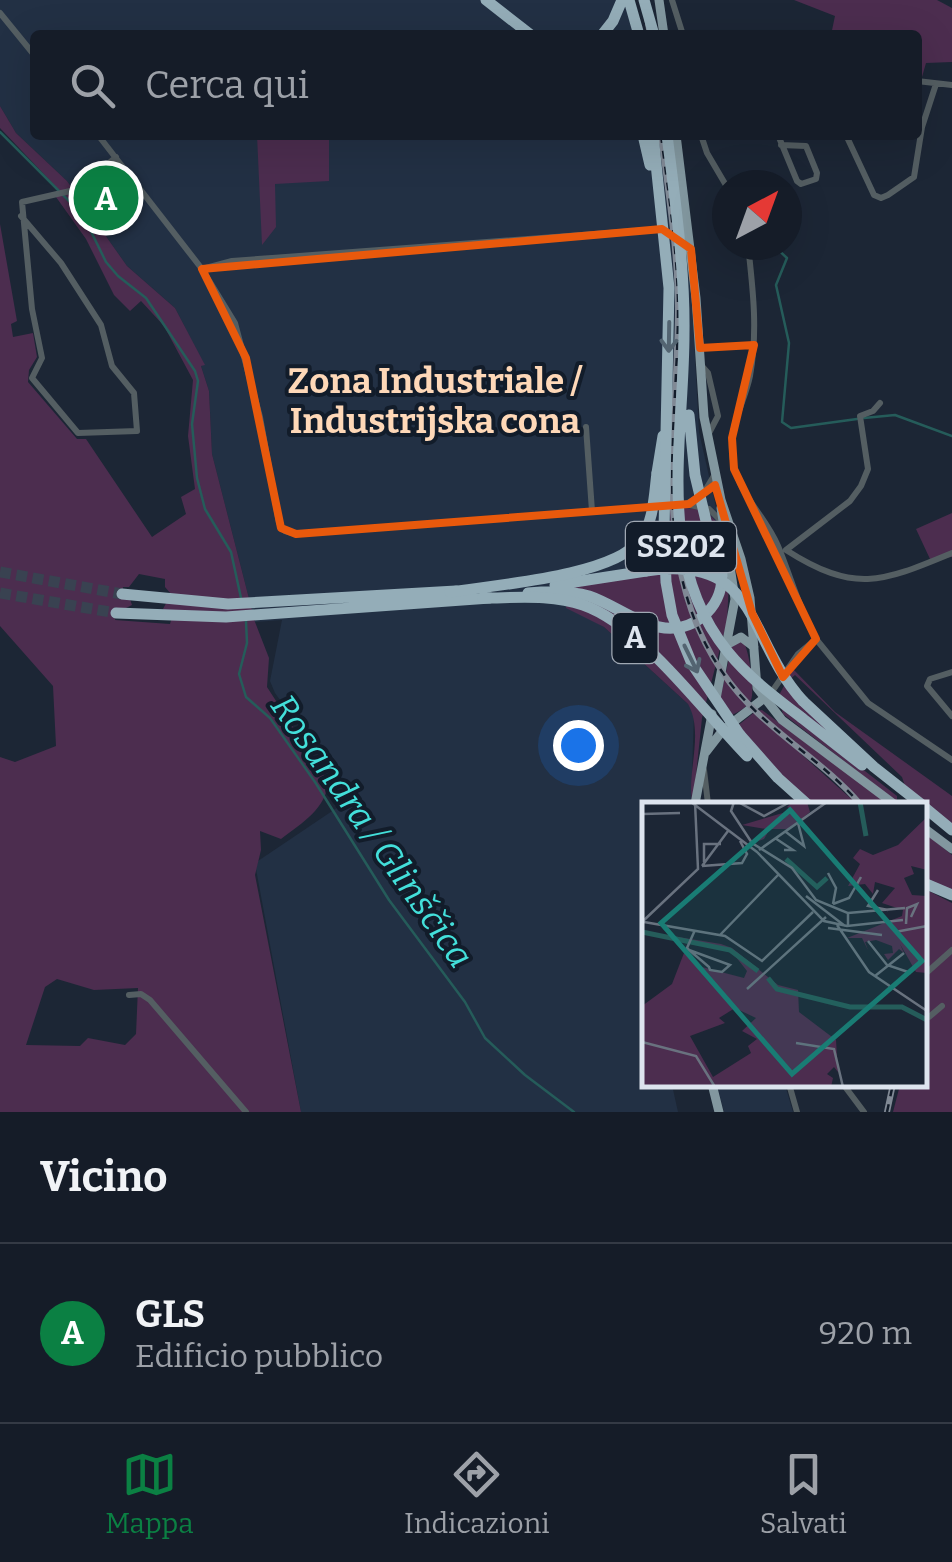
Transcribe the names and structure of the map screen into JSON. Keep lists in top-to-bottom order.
{
  "streets": {
    "highway": ["SS202", "A"]
  },
  "crossings": [
    ["SS202", "A"]
  ],
  "districts": ["Zona Industriale / Industrijska cona"],
  "water": ["Rosandra / Glinščica"],
  "north": "top right",
  "page": {
    "search": "Cerca qui",
    "pins": "A",
    "heading": "Vicino",
    "list": [
      {
        "mark": "A",
        "name": "GLS",
        "note": "Edificio pubblico",
        "value": "920 m"
      }
    ],
    "nav": ["Mappa", "Indicazioni", "Salvati"]
  }
}
